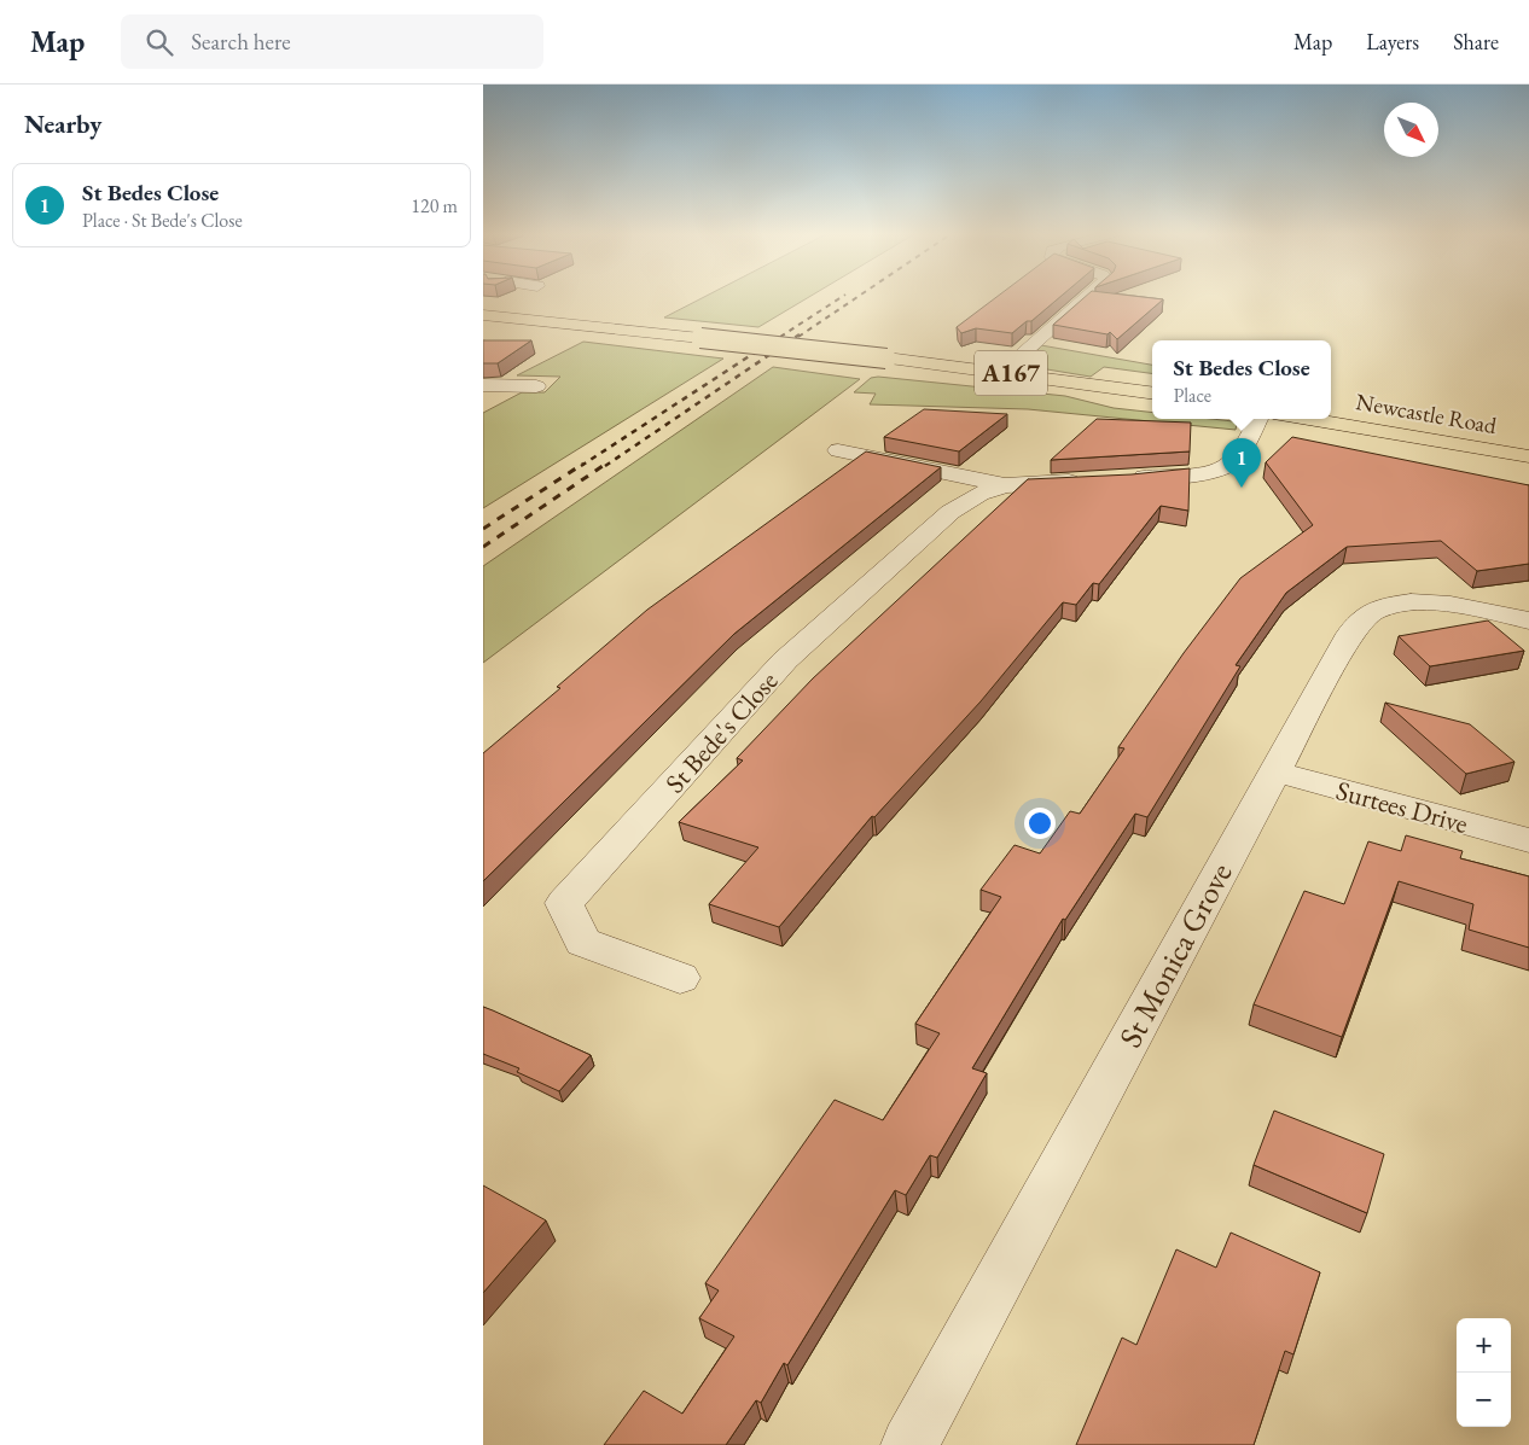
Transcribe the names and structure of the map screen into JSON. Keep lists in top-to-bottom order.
{
  "streets": {
    "highway": ["A167", "Newcastle Road"],
    "street": ["St Bede's Close", "Surtees Drive", "St Monica Grove"]
  },
  "crossings": [
    ["Surtees Drive", "St Monica Grove"]
  ],
  "north": "bottom right",
  "page": {
    "header": "Map",
    "search": "Search here",
    "nav": ["Map", "Layers", "Share"],
    "heading": "Nearby",
    "list": [
      {
        "mark": "1",
        "name": "St Bedes Close",
        "note": "Place · St Bede's Close",
        "value": "120 m"
      }
    ],
    "popup": ["St Bedes Close", "Place"],
    "pins": "1",
    "map_buttons": ["+", "−"]
  }
}
